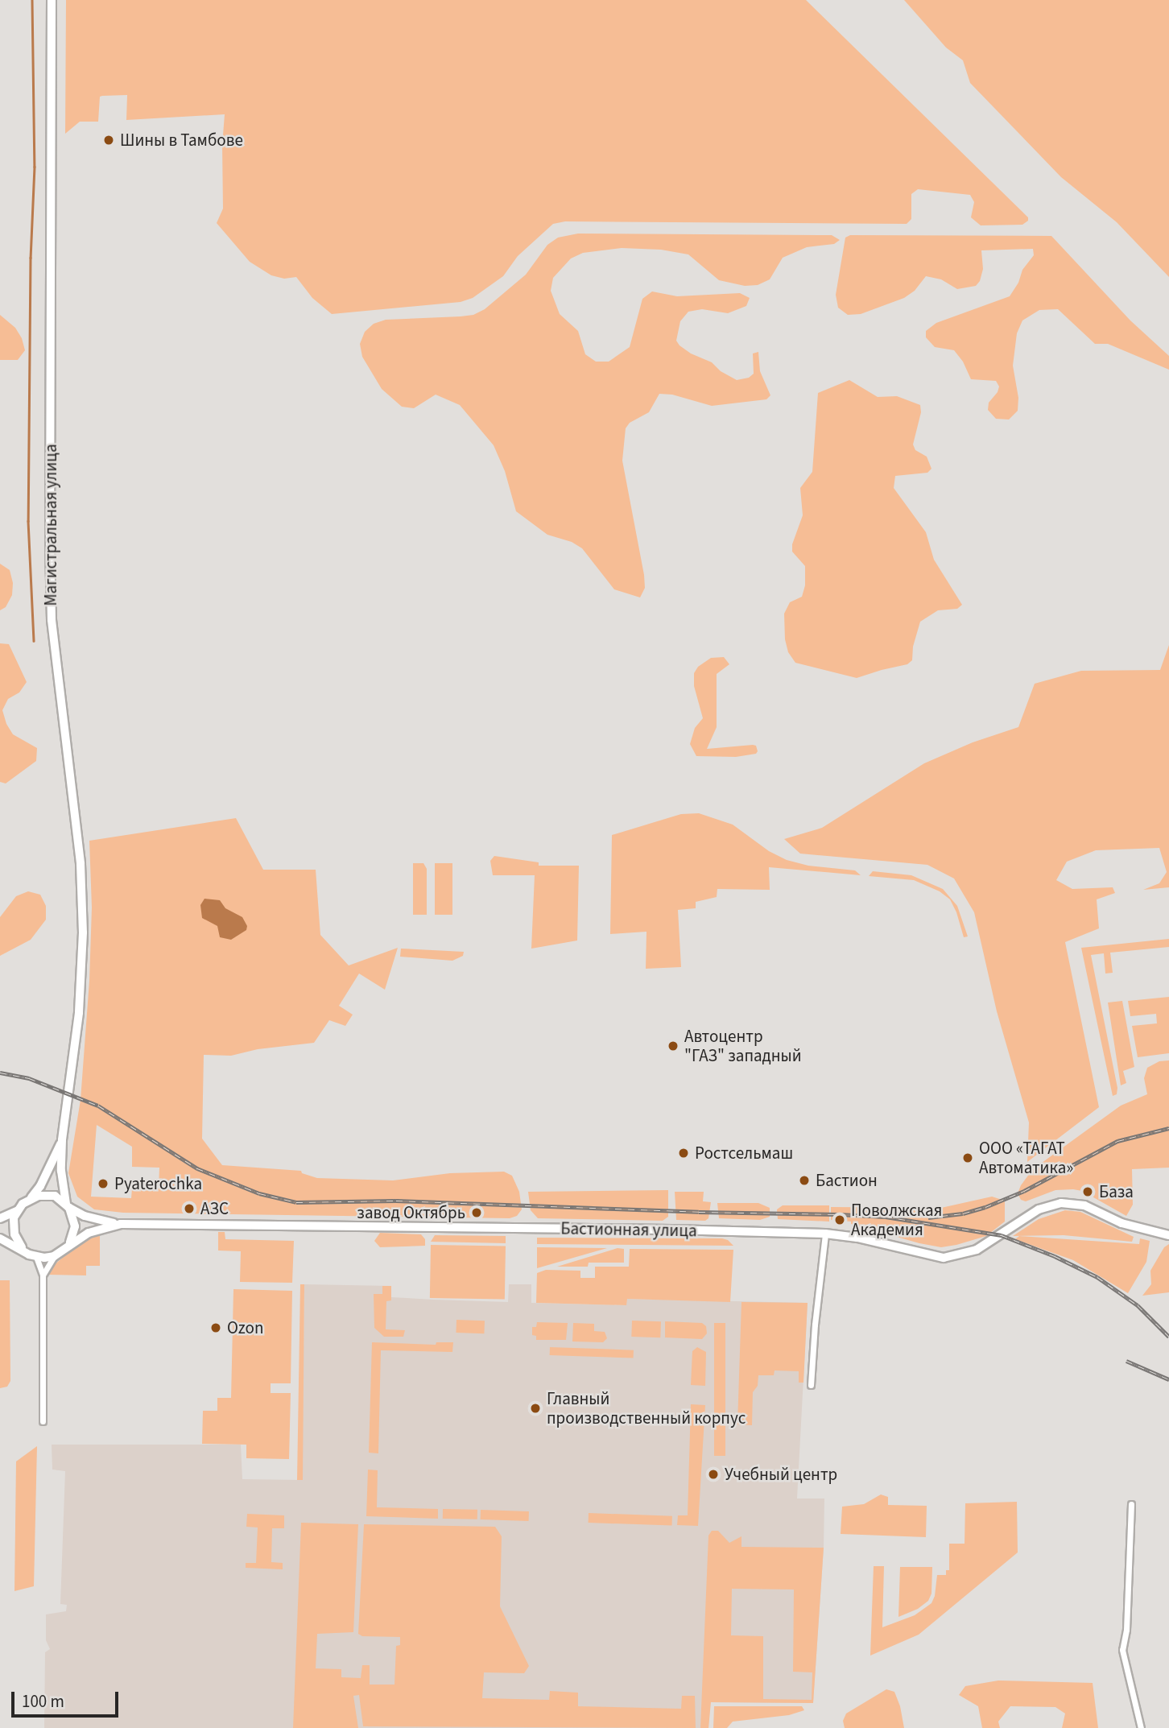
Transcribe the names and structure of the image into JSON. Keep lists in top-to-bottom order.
{
  "streets": {
    "main road": ["Магистральная улица", "Бастионная улица"]
  },
  "places": [
    "Шины в Тамбове",
    "Автоцентр \"ГАЗ\" западный",
    "Ростсельмаш",
    "ООО «ТАГАТ Автоматика»",
    "Бастион",
    "Pyaterochka",
    "База",
    "АЗС",
    "завод Октябрь",
    "Поволжская Академия",
    "Ozon",
    "Главный производственный корпус",
    "Учебный центр"
  ],
  "scale_bar": "100 m"
}
